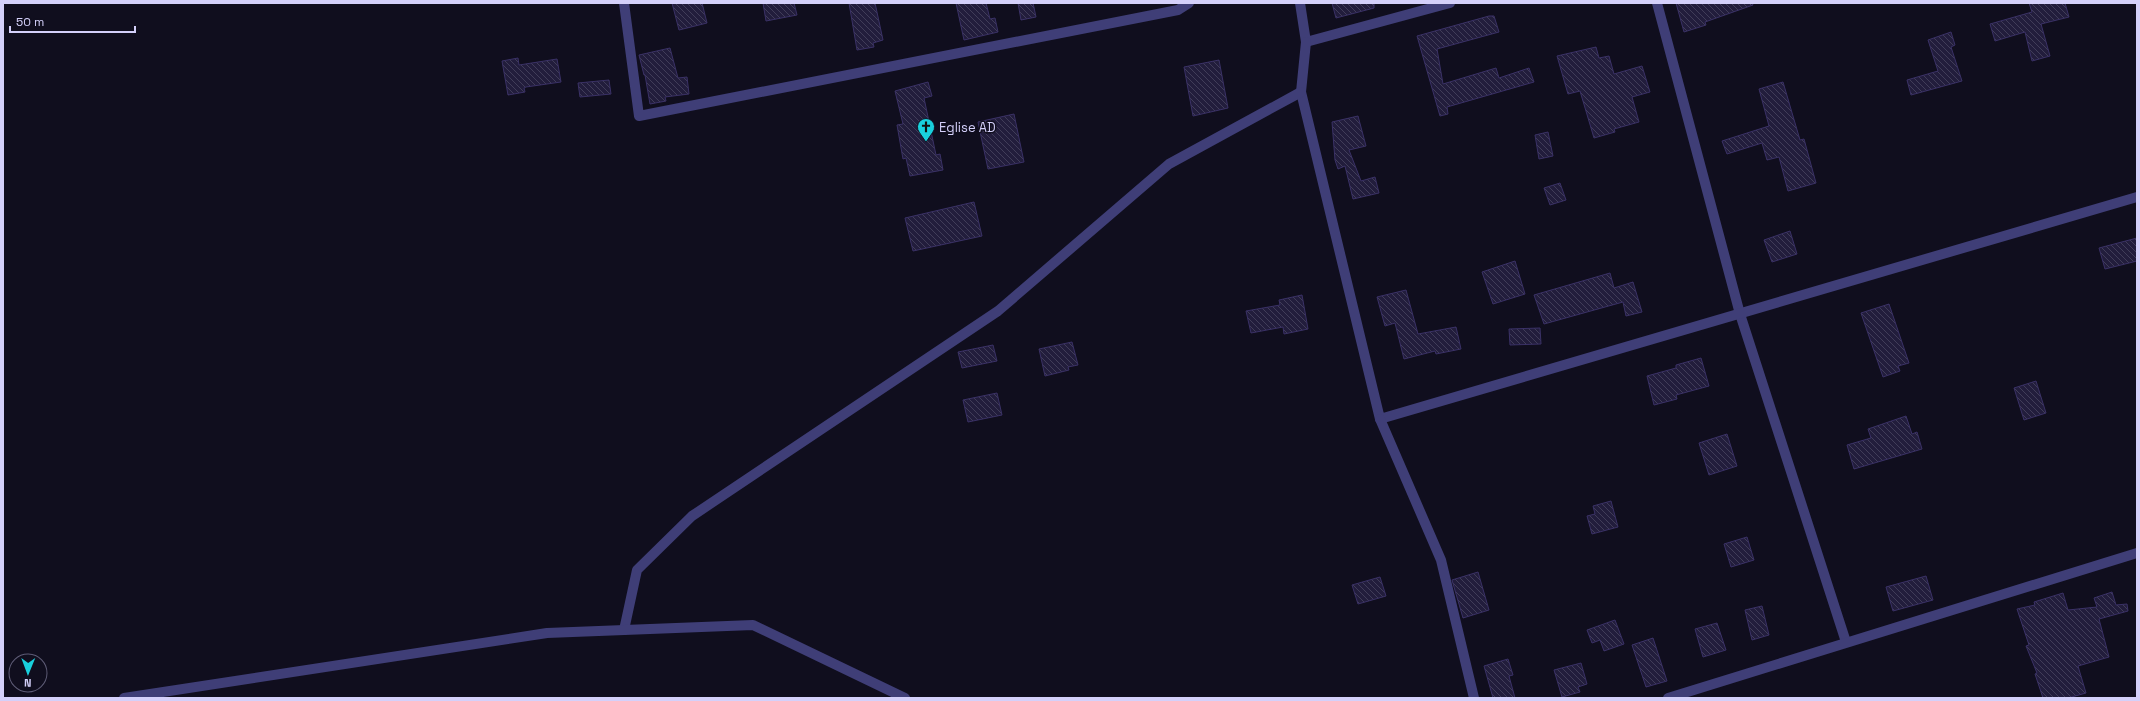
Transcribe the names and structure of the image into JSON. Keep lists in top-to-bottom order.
{
  "places": {
    "church": ["Eglise AD"]
  },
  "scale_bar": "50 m",
  "north": "bottom"
}
